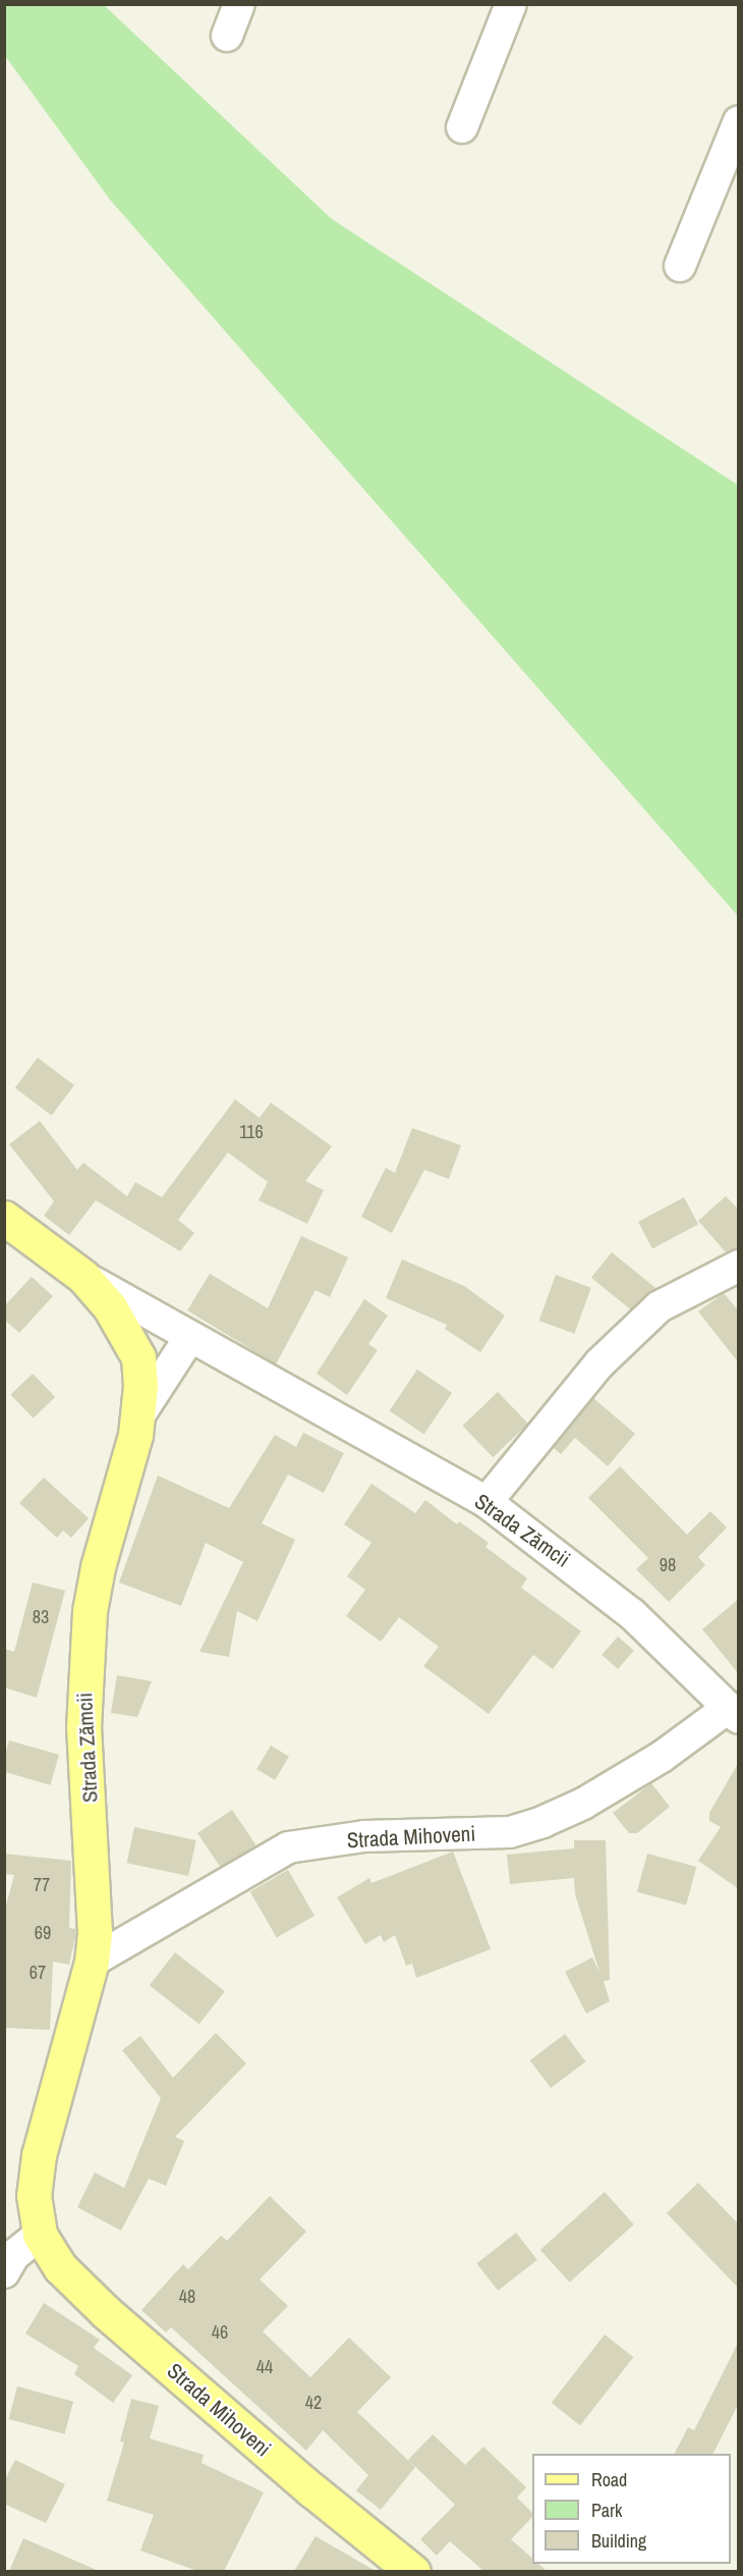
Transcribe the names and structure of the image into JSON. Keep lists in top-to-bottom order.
{
  "streets": {
    "main road": ["Strada Zămcii", "Strada Mihoveni"]
  },
  "crossings": [
    ["Strada Zămcii", "Strada Mihoveni"]
  ],
  "house_numbers": [
    "116",
    "98",
    "83",
    "77",
    "69",
    "67",
    "48",
    "46",
    "44",
    "42"
  ],
  "legend": ["Road", "Park", "Building"]
}
